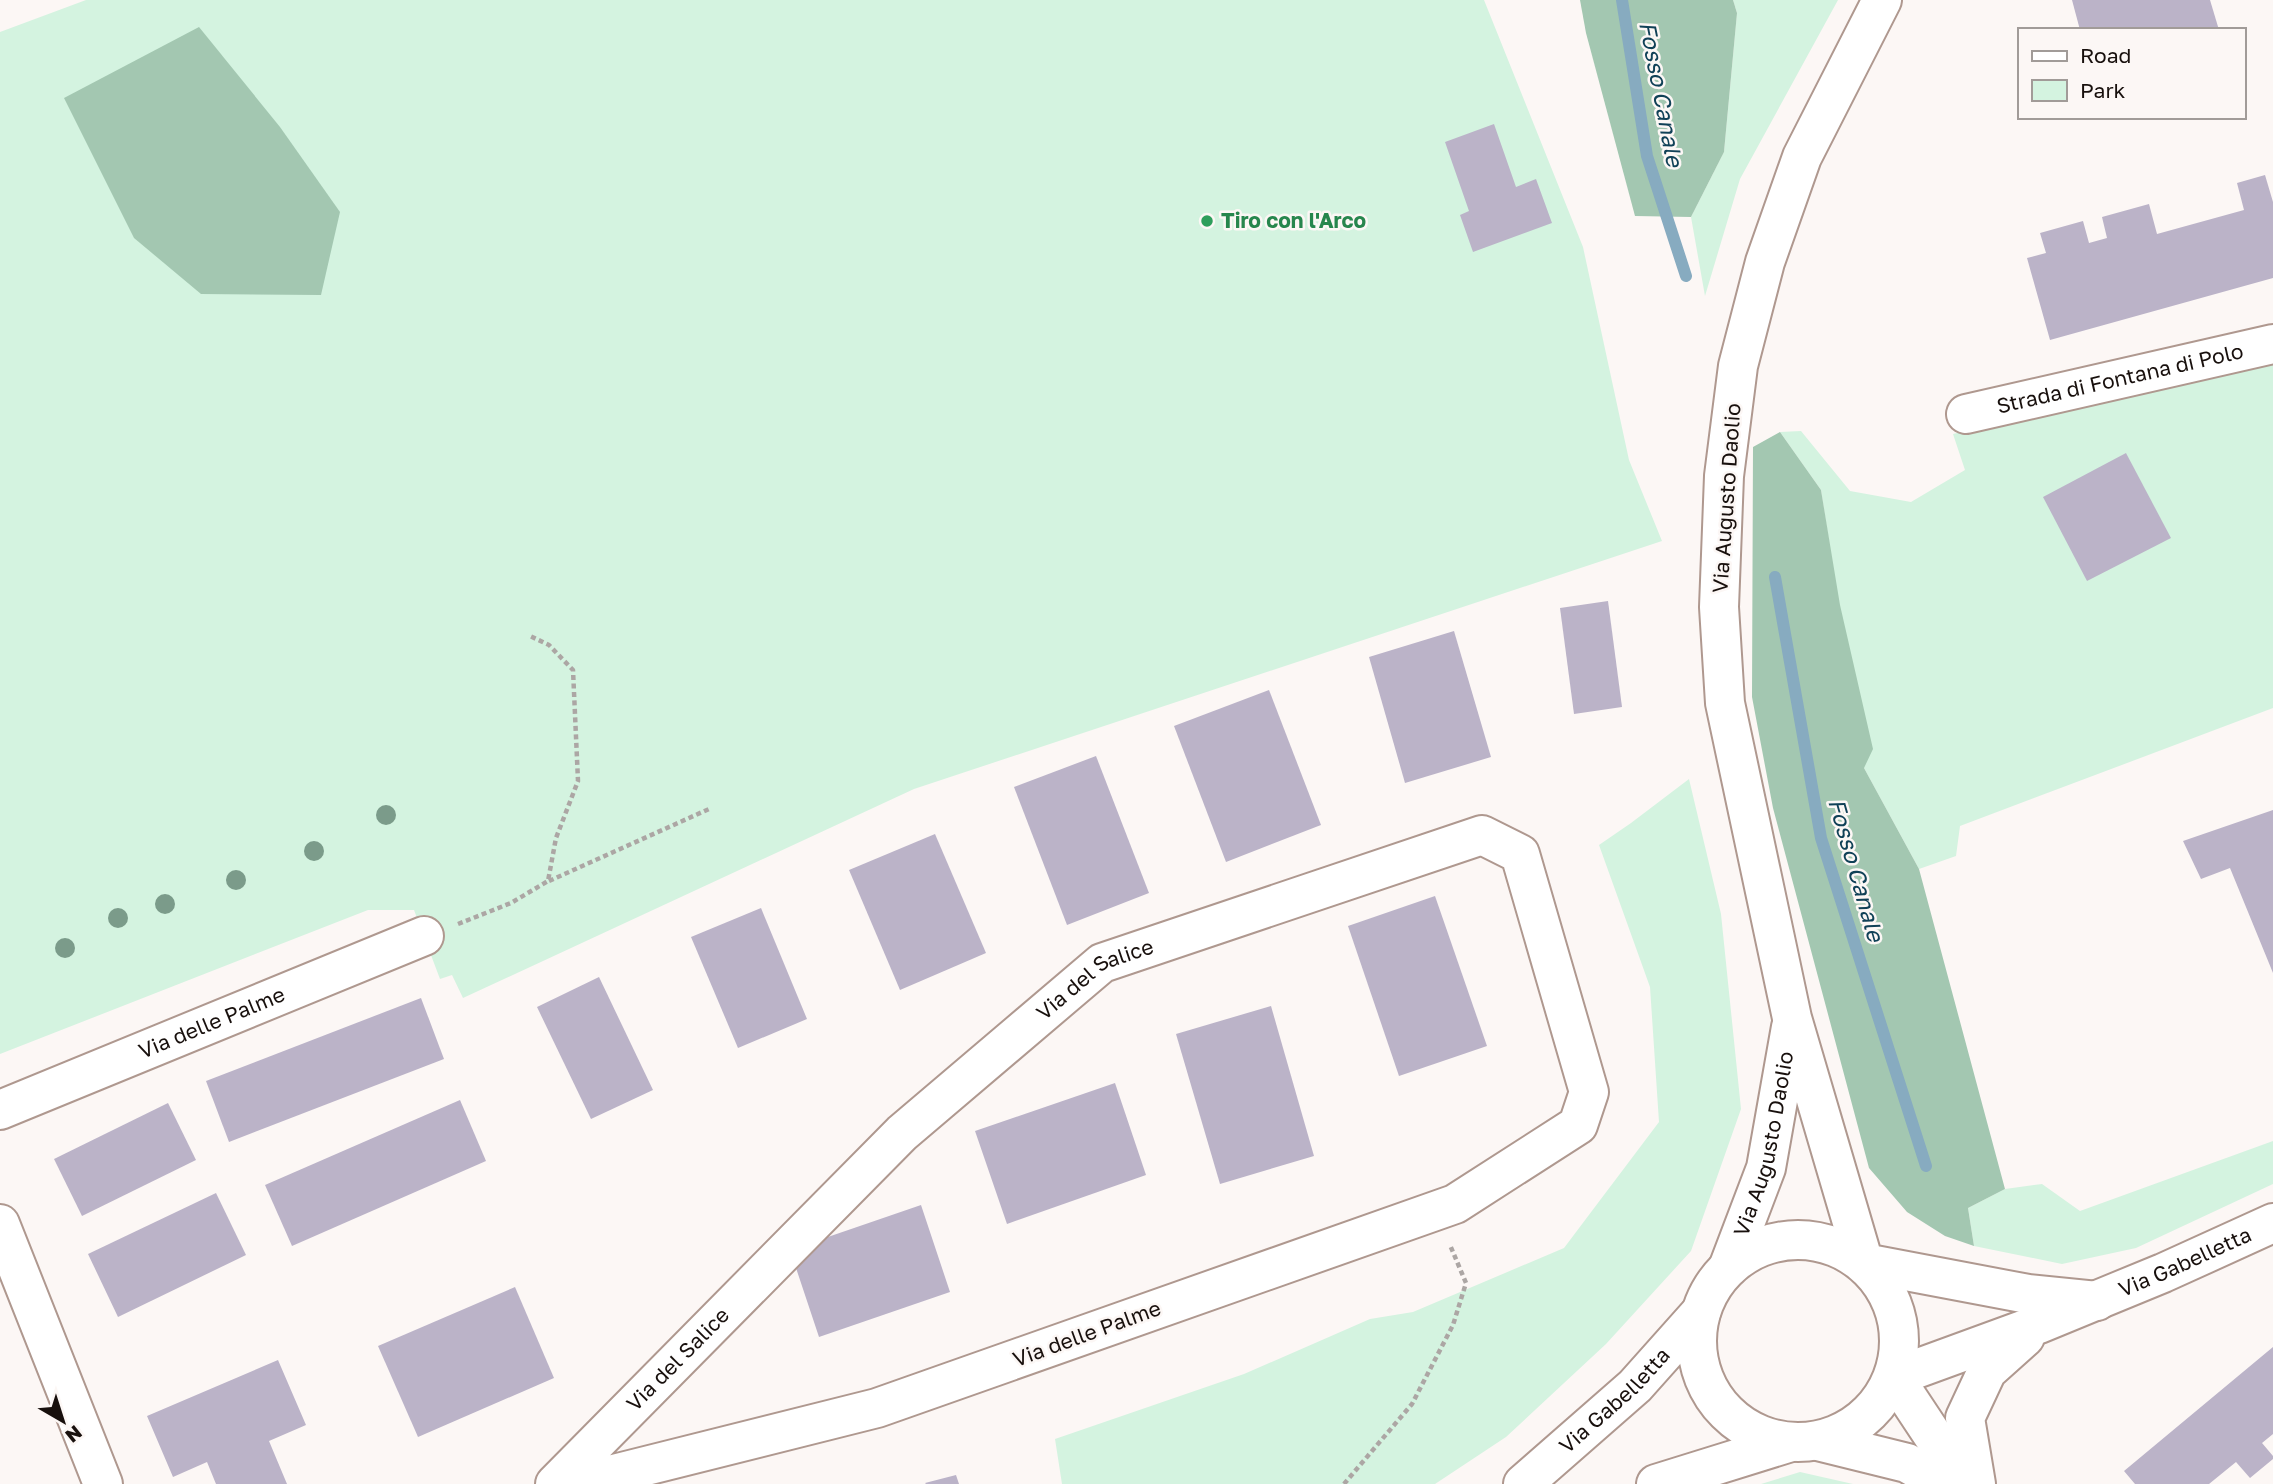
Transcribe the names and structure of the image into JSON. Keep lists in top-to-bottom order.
{
  "streets": {
    "street": [
      "Strada di Fontana di Polo",
      "Via Augusto Daolio",
      "Via del Salice",
      "Via delle Palme",
      "Via Gabelletta"
    ]
  },
  "crossings": [
    ["Via Augusto Daolio", "Via Gabelletta"],
    ["Via del Salice", "Via delle Palme"]
  ],
  "water": ["Fosso Canale"],
  "places": ["Tiro con l'Arco"],
  "legend": ["Road", "Park"],
  "north": "bottom right"
}
